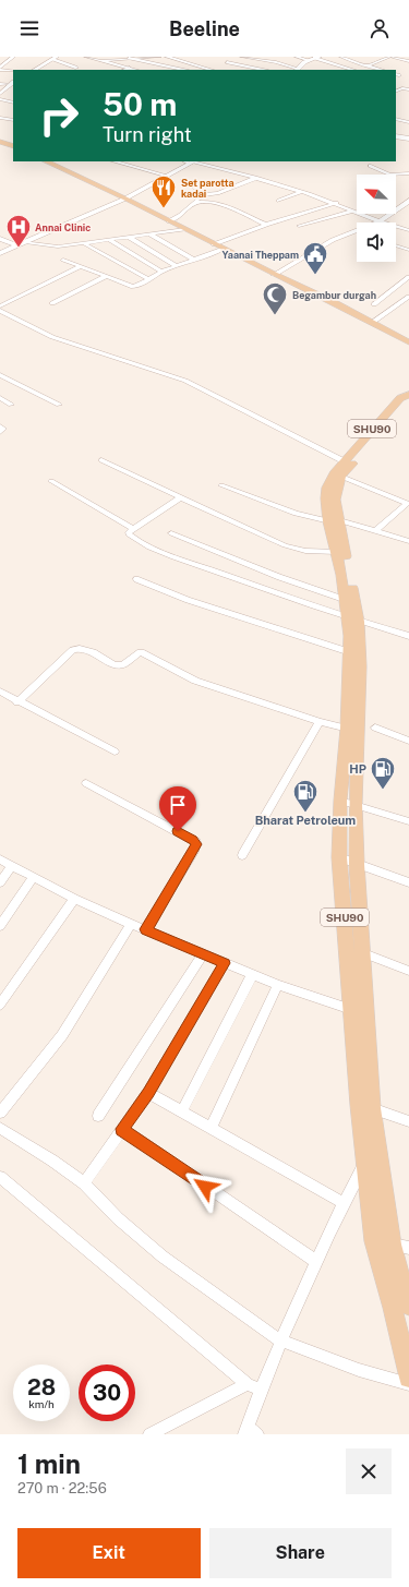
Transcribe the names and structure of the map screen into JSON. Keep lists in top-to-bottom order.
{
  "streets": {
    "main road": ["SHU90"]
  },
  "places": {
    "restaurant": ["Set parotta kadai"],
    "hospital": ["Annai Clinic"],
    "public building": ["Yaanai Theppam"],
    "mosque": ["Begambur durgah"],
    "fuel station": ["HP", "Bharat Petroleum"]
  },
  "north": "top left",
  "page": {
    "header": "Beeline",
    "turn": ["50 m", "Turn right"],
    "speed": "28 km/h",
    "limit": "30",
    "heading": ["1 min", "270 m · 22:56"],
    "buttons": ["Exit", "Share"]
  }
}
